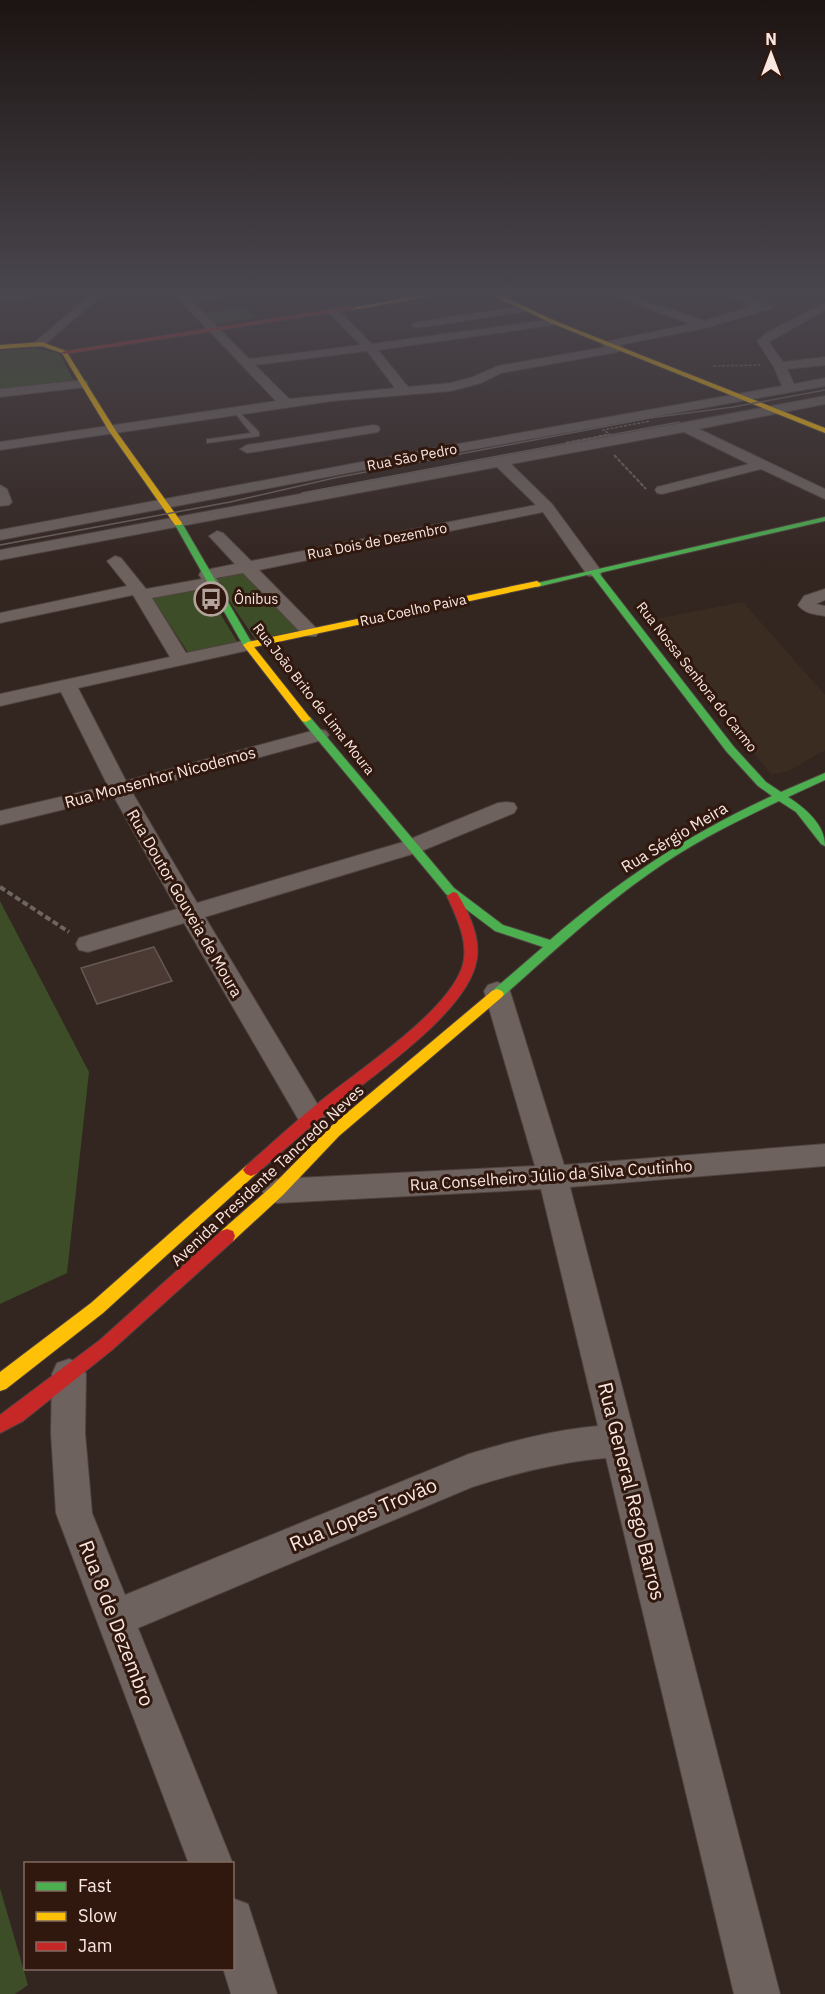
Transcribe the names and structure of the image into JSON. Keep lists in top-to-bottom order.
{
  "streets": {
    "street": [
      "Rua São Pedro",
      "Rua Dois de Dezembro",
      "Rua Coelho Paiva",
      "Rua Nossa Senhora do Carmo",
      "Rua João Brito de Lima Moura",
      "Rua Monsenhor Nicodemos",
      "Rua Sérgio Meira",
      "Rua Doutor Gouveia de Moura",
      "Avenida Presidente Tancredo Neves",
      "Rua Conselheiro Júlio da Silva Coutinho",
      "Rua General Rego Barros",
      "Rua Lopes Trovão",
      "Rua 8 de Dezembro"
    ]
  },
  "crossings": [
    ["Rua São Pedro", "Rua João Brito de Lima Moura"],
    ["Rua Dois de Dezembro", "Rua João Brito de Lima Moura"],
    ["Rua Coelho Paiva", "Rua Nossa Senhora do Carmo"],
    ["Rua Coelho Paiva", "Rua João Brito de Lima Moura"],
    ["Rua Coelho Paiva", "Rua Doutor Gouveia de Moura"],
    ["Rua Nossa Senhora do Carmo", "Rua Sérgio Meira"],
    ["Rua João Brito de Lima Moura", "Rua Monsenhor Nicodemos"],
    ["Rua João Brito de Lima Moura", "Avenida Presidente Tancredo Neves"],
    ["Rua Monsenhor Nicodemos", "Rua Doutor Gouveia de Moura"],
    ["Rua Sérgio Meira", "Avenida Presidente Tancredo Neves"],
    ["Rua Doutor Gouveia de Moura", "Avenida Presidente Tancredo Neves"],
    ["Avenida Presidente Tancredo Neves", "Rua Conselheiro Júlio da Silva Coutinho"],
    ["Avenida Presidente Tancredo Neves", "Rua General Rego Barros"],
    ["Avenida Presidente Tancredo Neves", "Rua 8 de Dezembro"],
    ["Rua Conselheiro Júlio da Silva Coutinho", "Rua General Rego Barros"],
    ["Rua General Rego Barros", "Rua Lopes Trovão"],
    ["Rua Lopes Trovão", "Rua 8 de Dezembro"]
  ],
  "places": {
    "bus stop": ["Ônibus"]
  },
  "legend": ["Fast", "Slow", "Jam"],
  "north": "top"
}
